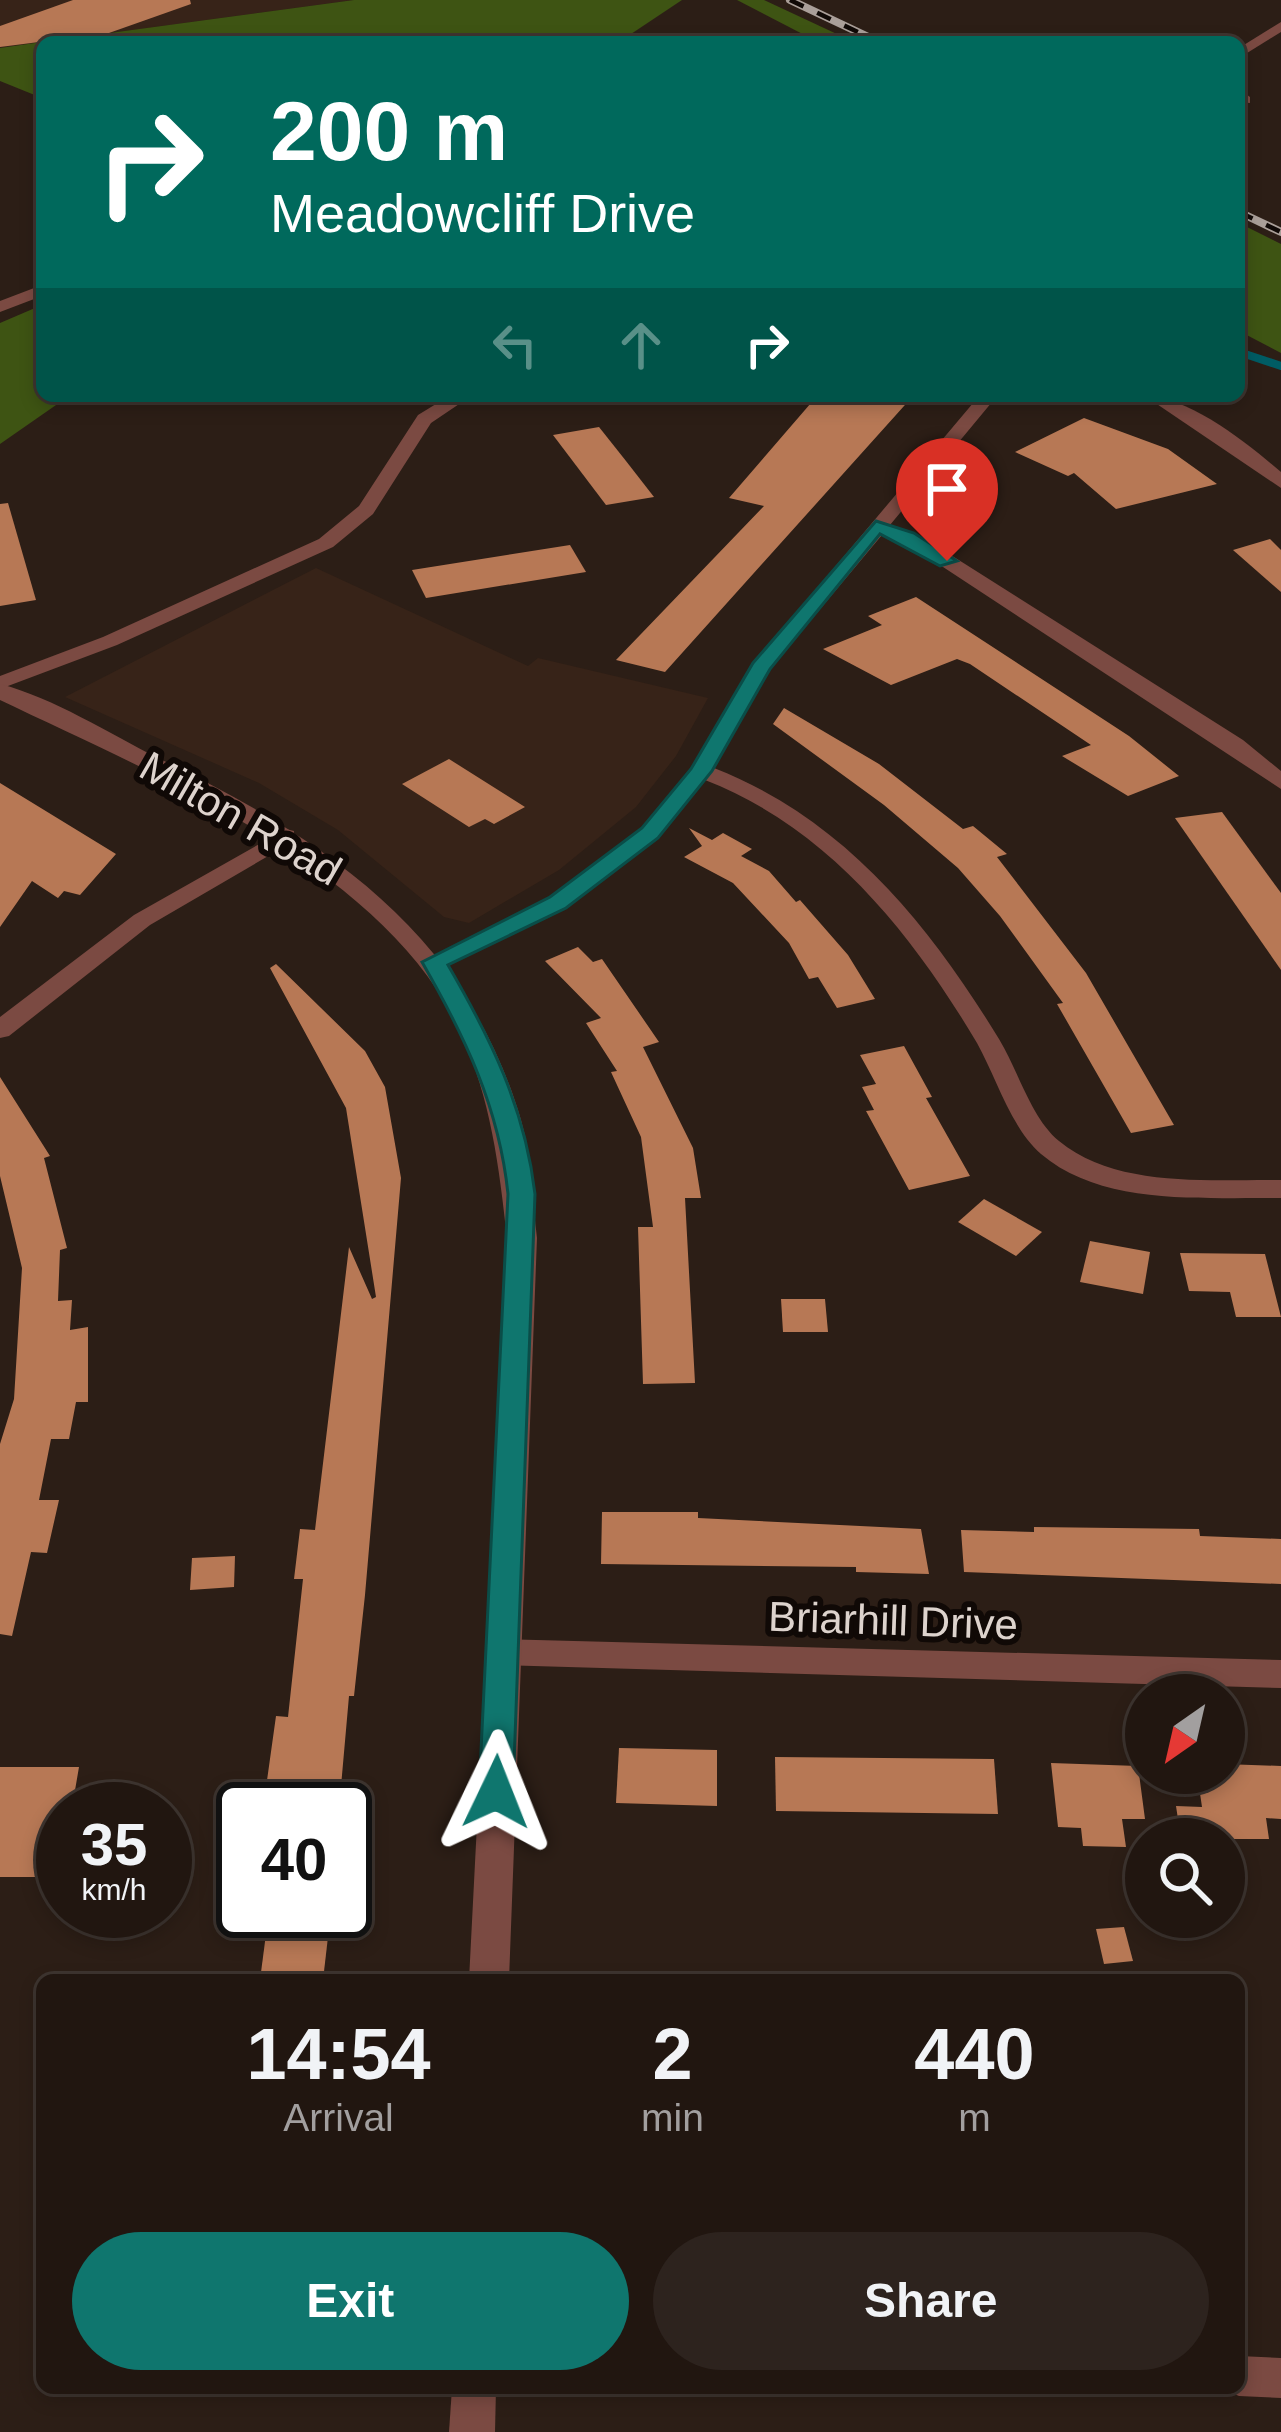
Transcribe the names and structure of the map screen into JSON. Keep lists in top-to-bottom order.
{
  "streets": {
    "street": ["Milton Road", "Briarhill Drive"]
  },
  "crossings": [
    ["Milton Road", "Briarhill Drive"]
  ],
  "north": "bottom left",
  "page": {
    "turn": ["200 m", "Meadowcliff Drive"],
    "speed": "35 km/h",
    "limit": "40",
    "eta": [
      "14:54",
      "Arrival",
      "2",
      "min",
      "440",
      "m"
    ],
    "buttons": ["Exit", "Share"]
  }
}
